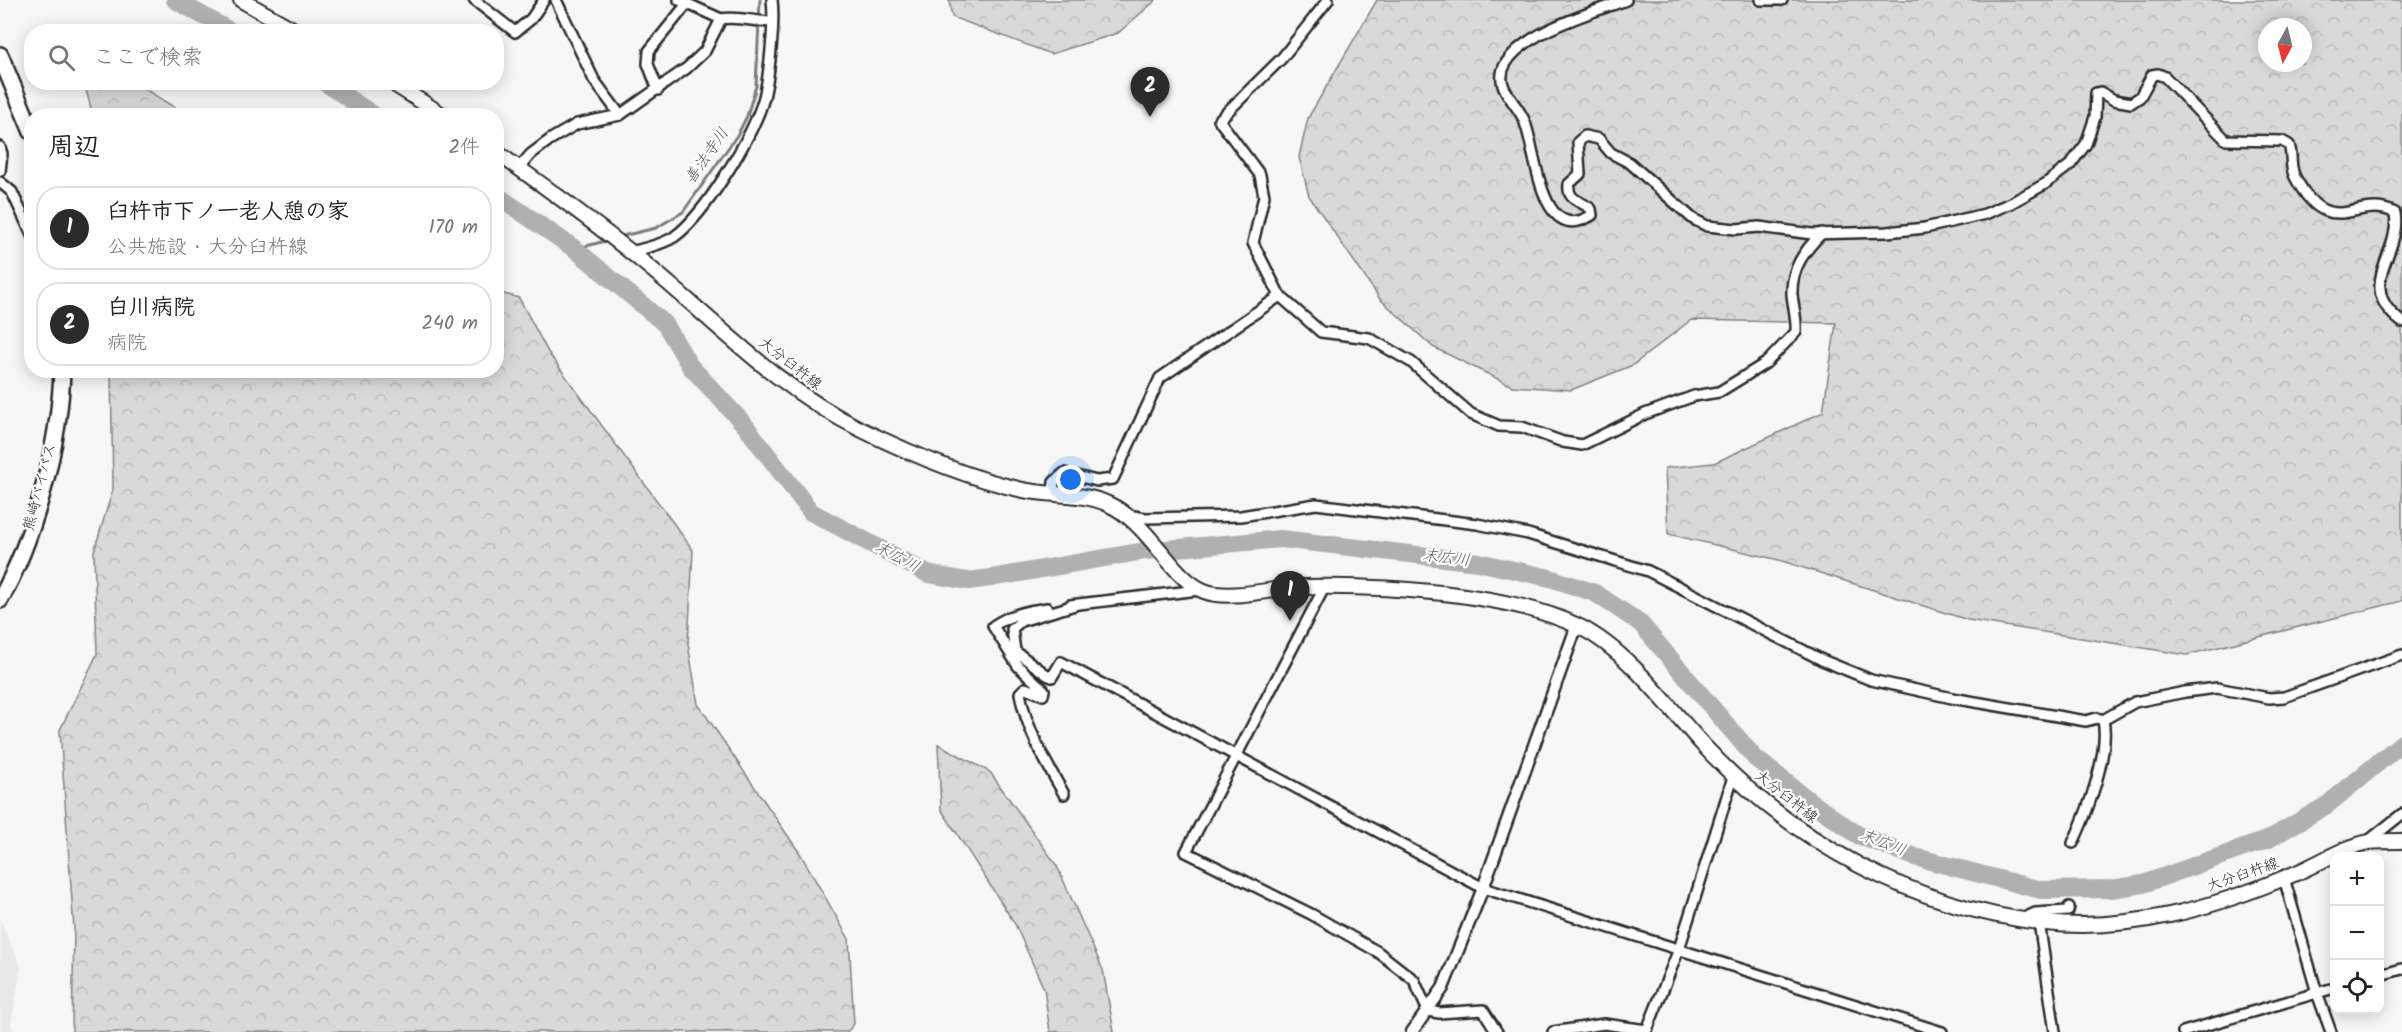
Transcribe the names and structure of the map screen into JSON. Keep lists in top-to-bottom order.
{
  "streets": {
    "highway": ["熊崎バイパス"],
    "main road": ["大分臼杵線"]
  },
  "water": ["善法寺川", "末広川"],
  "north": "bottom",
  "page": {
    "search": "ここで検索",
    "pins": ["2", "1"],
    "heading": ["周辺", "2件"],
    "list": [
      {
        "mark": "1",
        "name": "臼杵市下ノ一老人憩の家",
        "note": "公共施設 · 大分臼杵線",
        "value": "170 m"
      },
      {
        "mark": "2",
        "name": "白川病院",
        "note": "病院",
        "value": "240 m"
      }
    ],
    "map_buttons": ["+", "−"]
  }
}
